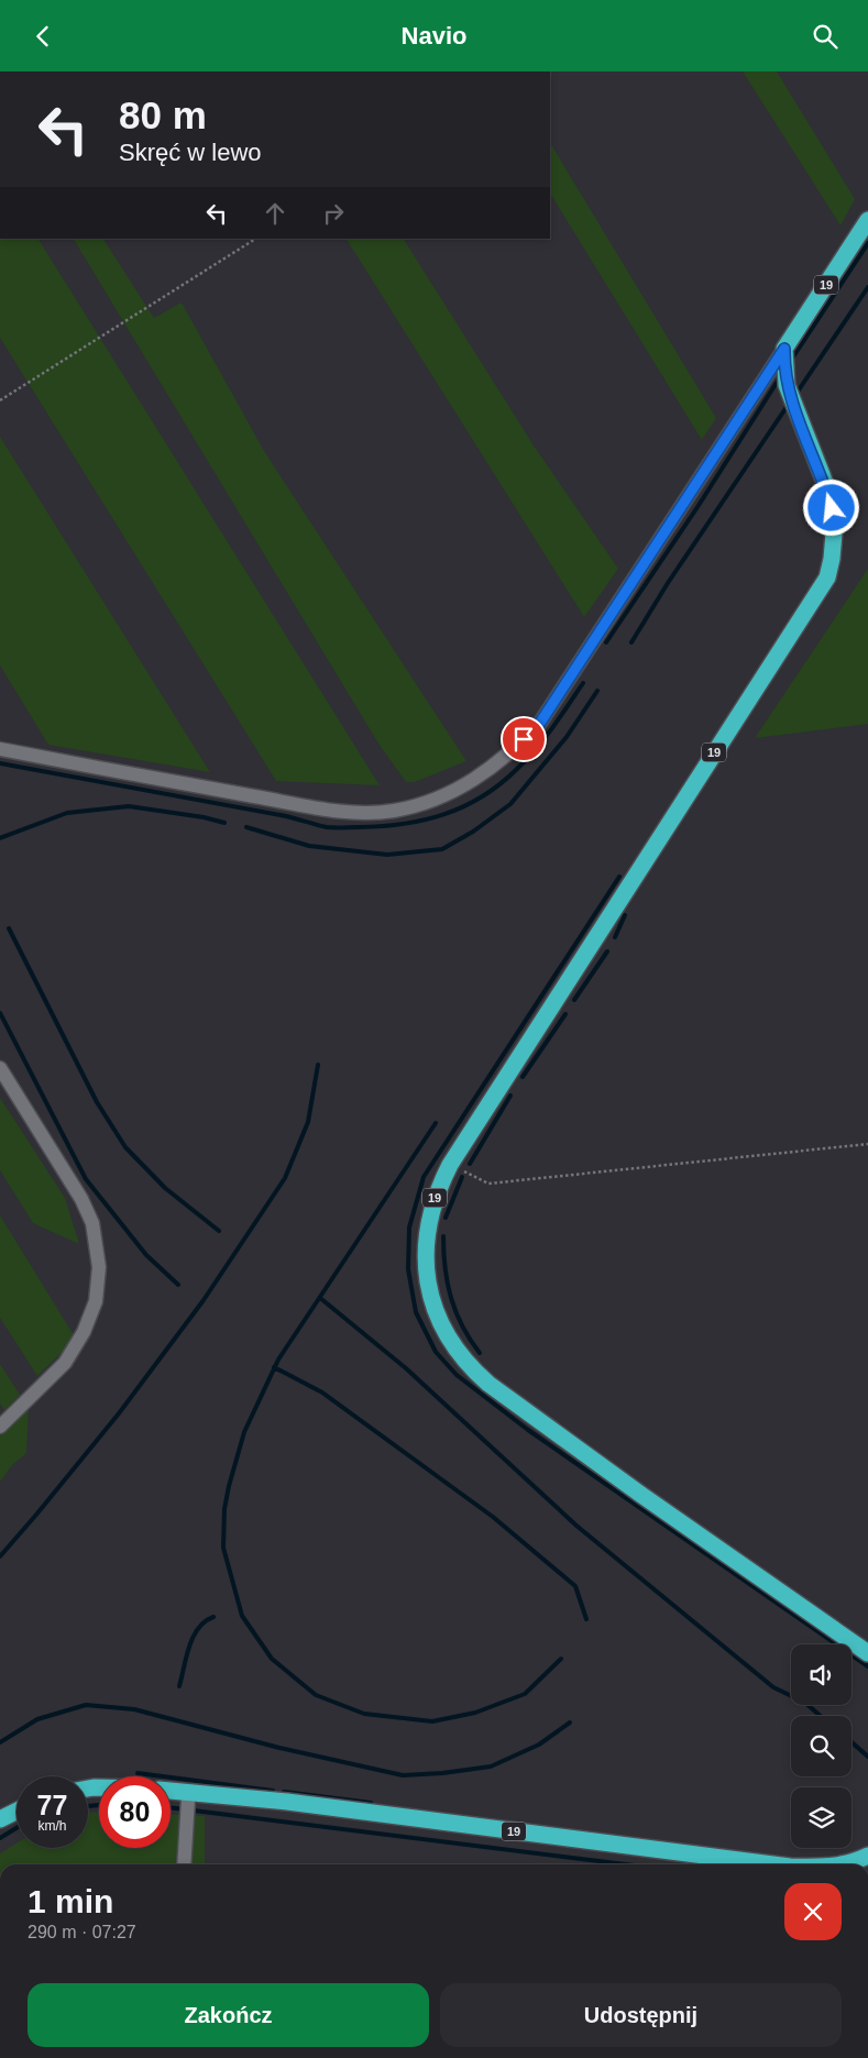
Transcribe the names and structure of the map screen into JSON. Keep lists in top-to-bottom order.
{
  "streets": {
    "highway": ["19"]
  },
  "page": {
    "header": "Navio",
    "turn": ["80 m", "Skręć w lewo"],
    "speed": "77 km/h",
    "limit": "80",
    "heading": ["1 min", "290 m · 07:27"],
    "buttons": ["Zakończ", "Udostępnij"]
  }
}
